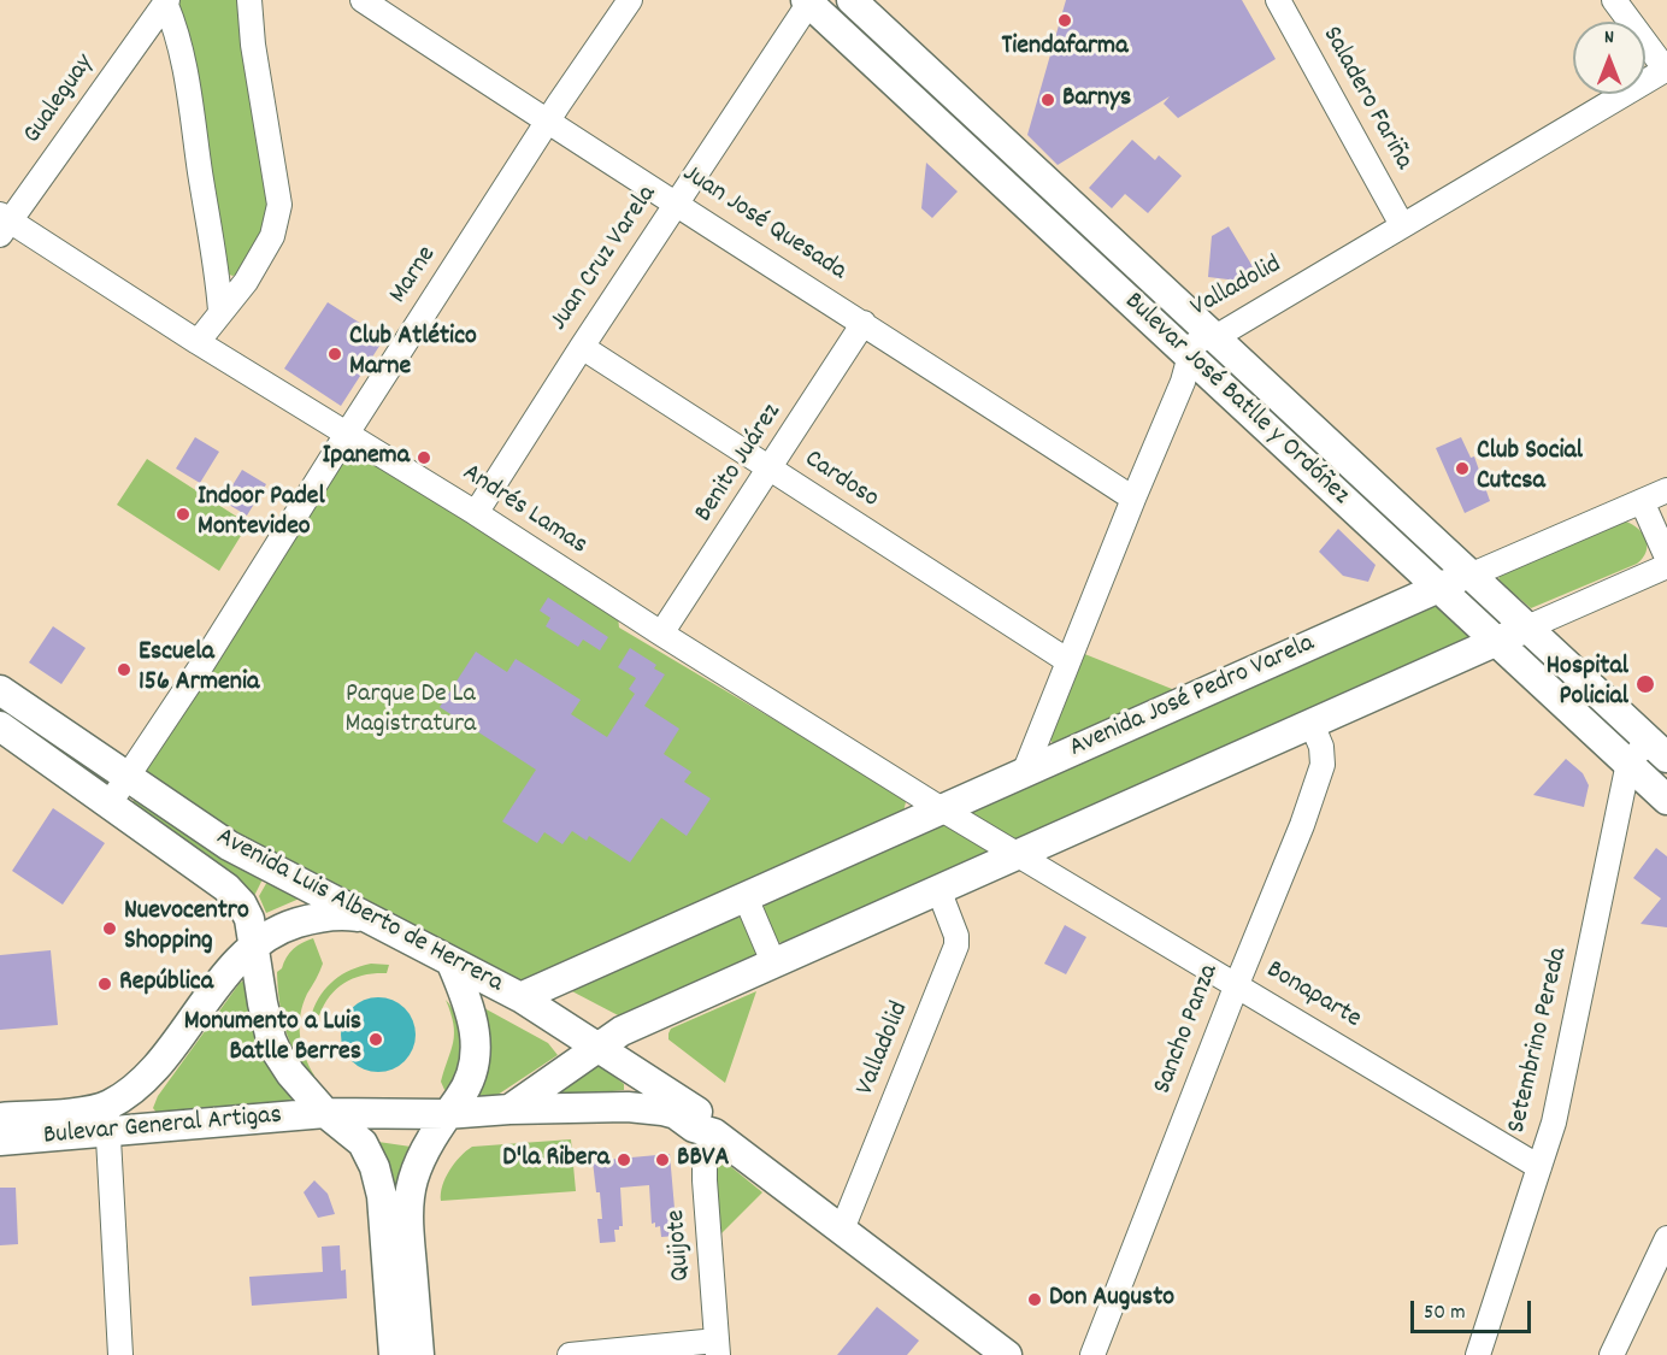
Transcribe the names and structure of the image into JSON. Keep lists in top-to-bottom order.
{
  "streets": {
    "main road": [
      "Bulevar José Batlle y Ordóñez",
      "Avenida José Pedro Varela",
      "Avenida Luis Alberto de Herrera",
      "Bulevar General Artigas"
    ],
    "street": [
      "Saladero Fariña",
      "Gualeguay",
      "Juan José Quesada",
      "Juan Cruz Varela",
      "Marne",
      "Valladolid",
      "Benito Juárez",
      "Cardoso",
      "Andrés Lamas",
      "Bonaparte",
      "Sancho Panza",
      "Setembrino Pereda",
      "Quijote"
    ]
  },
  "crossings": [
    ["Saladero Fariña", "Valladolid"],
    ["Gualeguay", "Andrés Lamas"],
    ["Juan José Quesada", "Juan Cruz Varela"],
    ["Juan José Quesada", "Marne"],
    ["Juan José Quesada", "Valladolid"],
    ["Juan José Quesada", "Benito Juárez"],
    ["Juan Cruz Varela", "Bulevar José Batlle y Ordóñez"],
    ["Juan Cruz Varela", "Cardoso"],
    ["Juan Cruz Varela", "Andrés Lamas"],
    ["Marne", "Andrés Lamas"],
    ["Marne", "Avenida Luis Alberto de Herrera"],
    ["Valladolid", "Bulevar José Batlle y Ordóñez"],
    ["Valladolid", "Cardoso"],
    ["Valladolid", "Avenida José Pedro Varela"],
    ["Valladolid", "Avenida Luis Alberto de Herrera"],
    ["Bulevar José Batlle y Ordóñez", "Avenida José Pedro Varela"],
    ["Bulevar José Batlle y Ordóñez", "Setembrino Pereda"],
    ["Benito Juárez", "Cardoso"],
    ["Benito Juárez", "Andrés Lamas"],
    ["Andrés Lamas", "Avenida José Pedro Varela"],
    ["Andrés Lamas", "Bonaparte"],
    ["Avenida José Pedro Varela", "Avenida Luis Alberto de Herrera"],
    ["Avenida Luis Alberto de Herrera", "Bulevar General Artigas"],
    ["Avenida Luis Alberto de Herrera", "Quijote"],
    ["Bonaparte", "Sancho Panza"],
    ["Bonaparte", "Setembrino Pereda"]
  ],
  "parks": ["Parque De La Magistratura"],
  "places": [
    "Tiendafarma",
    "Barnys",
    "Club Atlético Marne",
    "Ipanema",
    "Club Social Cutcsa",
    "Indoor Padel Montevideo",
    "Escuela 156 Armenia",
    "Hospital Policial",
    "Nuevocentro Shopping",
    "República",
    "Monumento a Luis Batlle Berres",
    "D'la Ribera",
    "BBVA",
    "Don Augusto"
  ],
  "scale_bar": "50 m",
  "north": "top"
}
